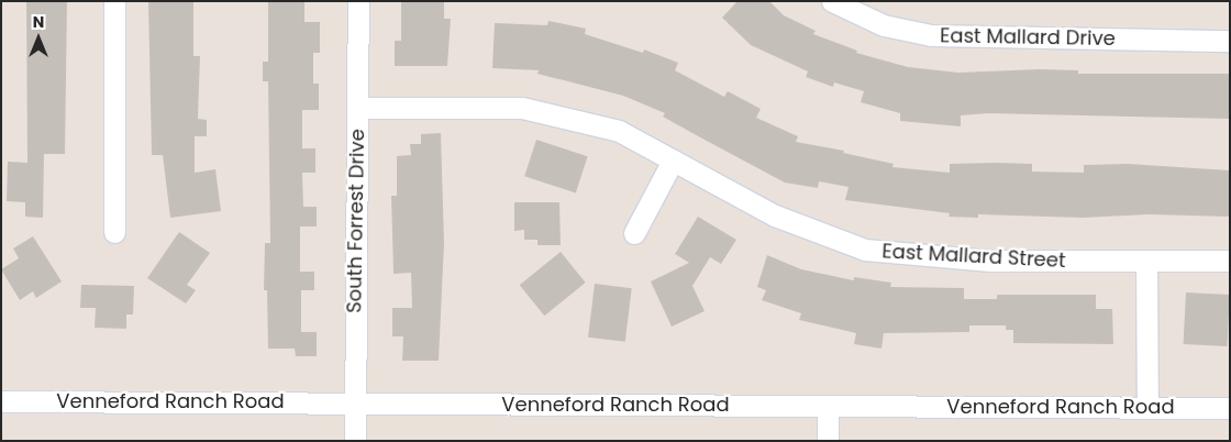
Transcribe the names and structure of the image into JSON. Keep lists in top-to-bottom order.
{
  "streets": {
    "street": [
      "East Mallard Drive",
      "South Forrest Drive",
      "East Mallard Street",
      "Venneford Ranch Road"
    ]
  },
  "crossings": [
    ["South Forrest Drive", "East Mallard Street"],
    ["South Forrest Drive", "Venneford Ranch Road"]
  ],
  "north": "top"
}
